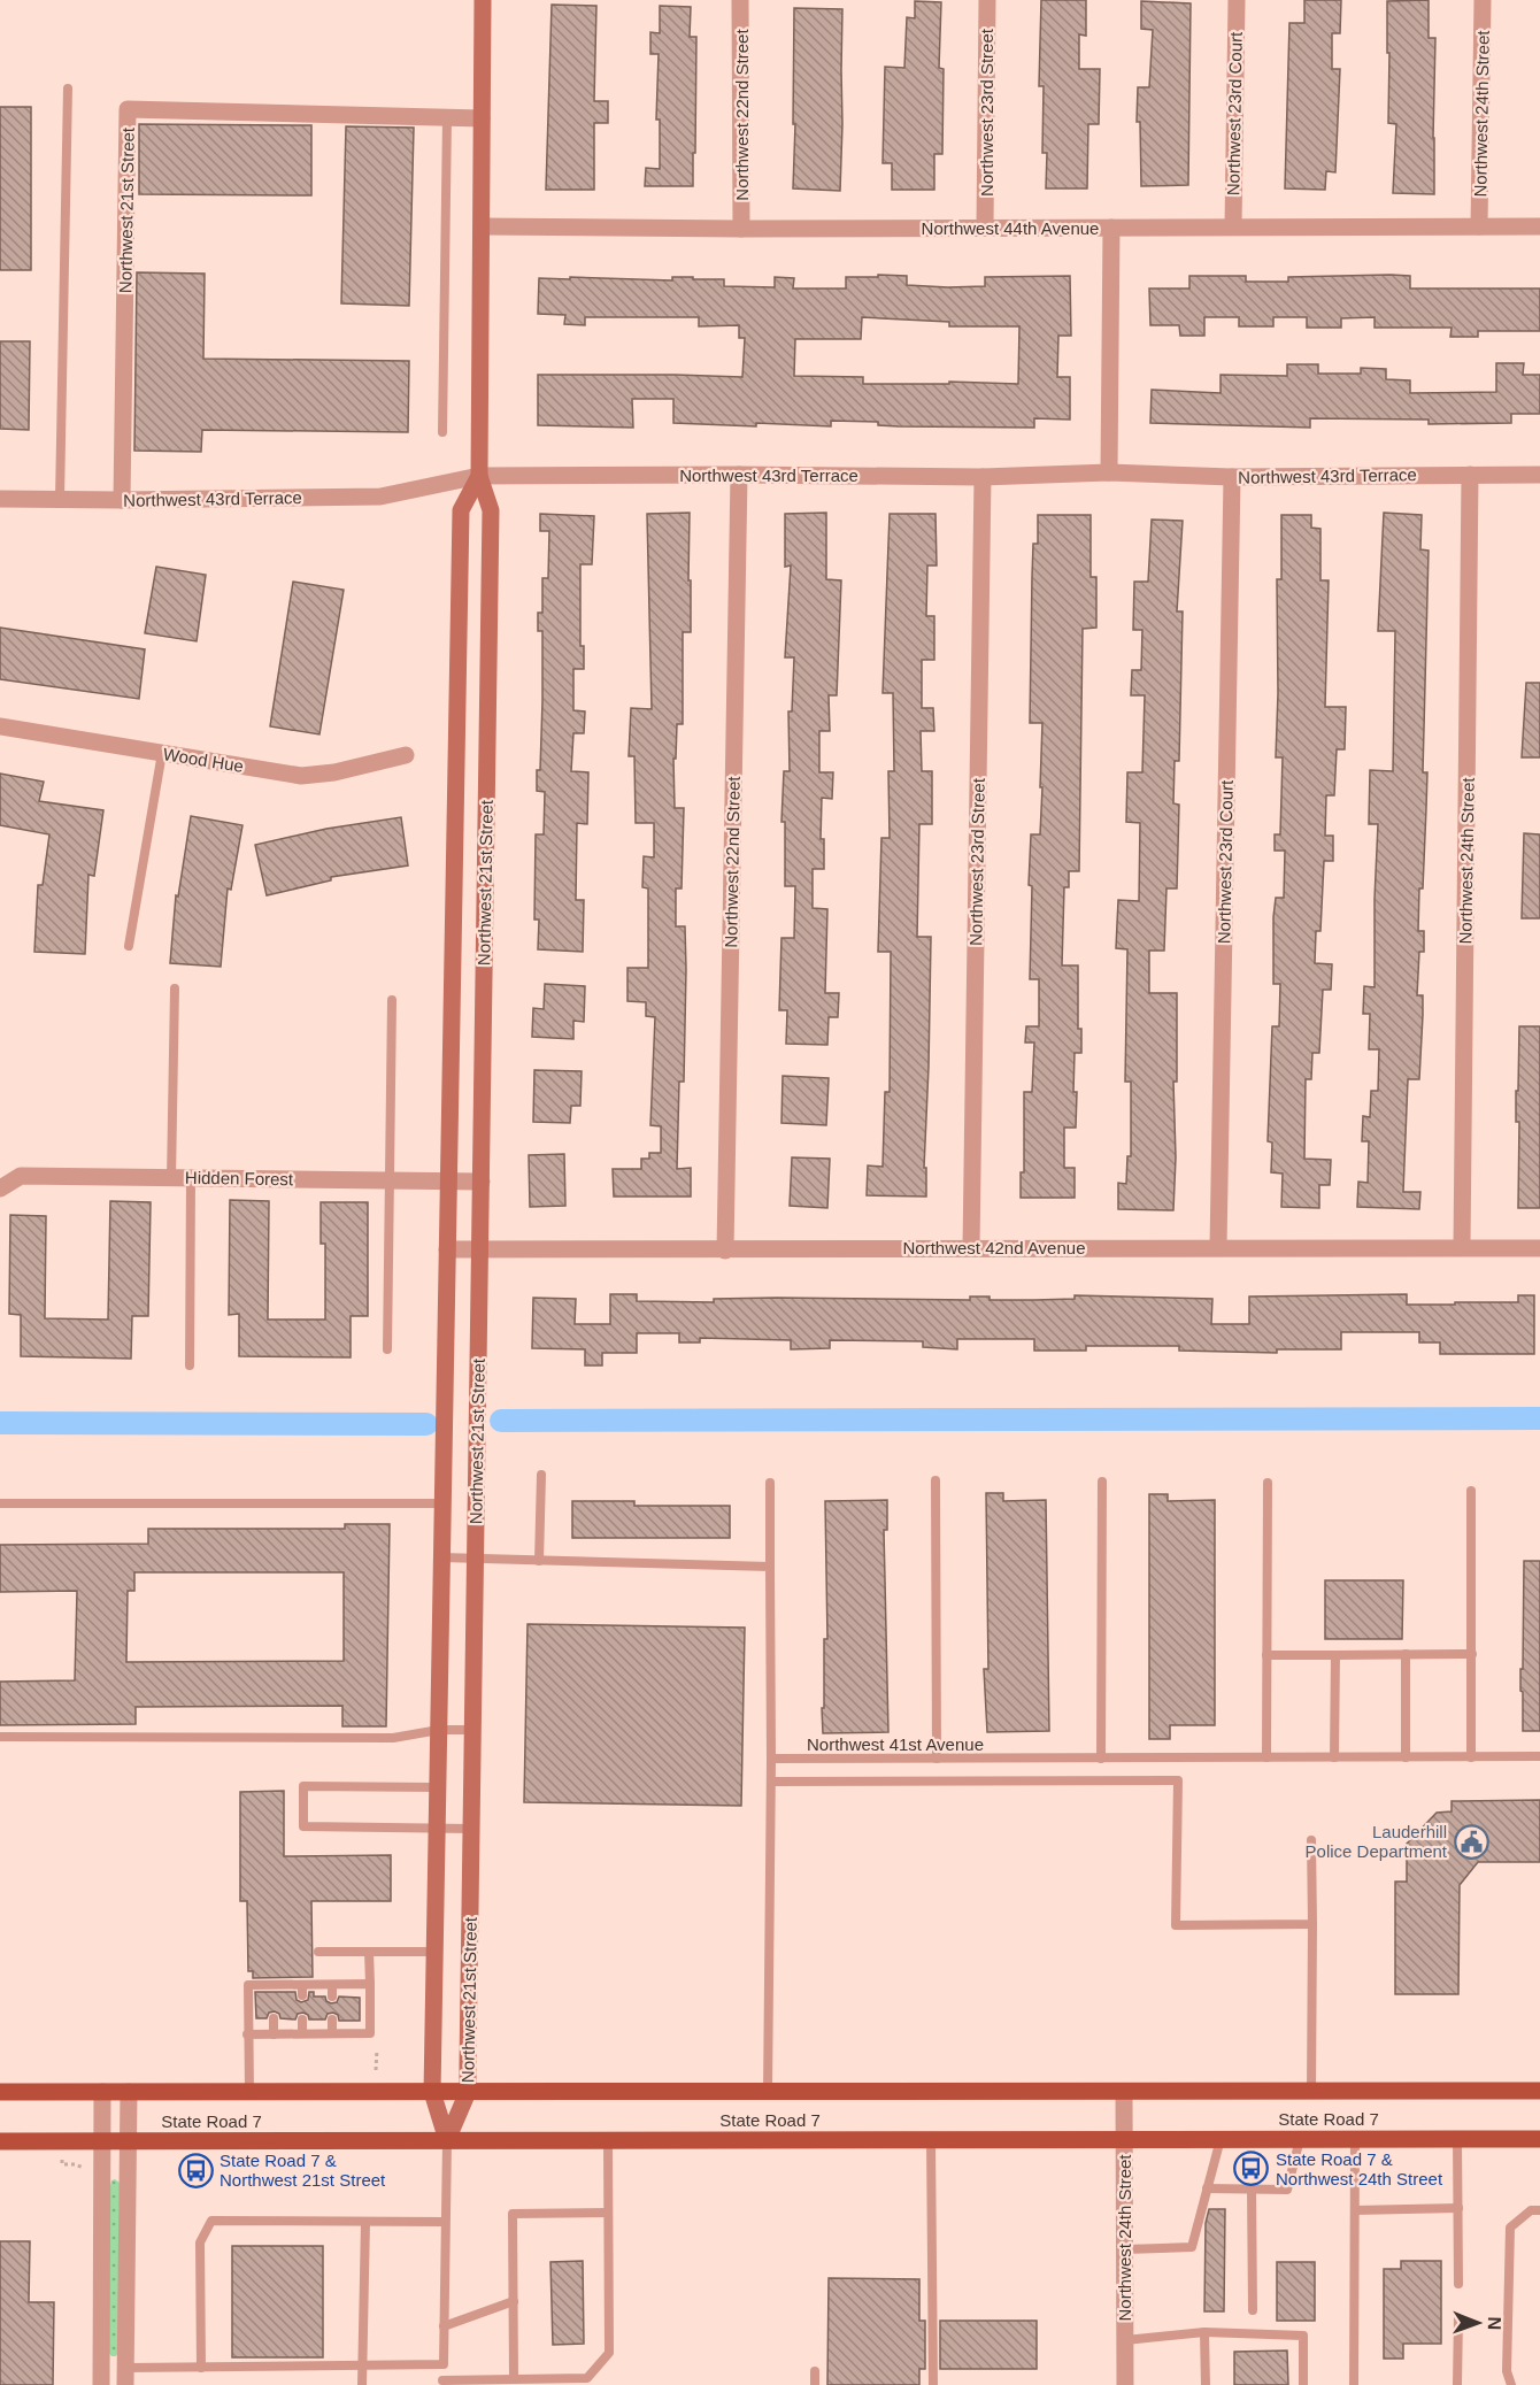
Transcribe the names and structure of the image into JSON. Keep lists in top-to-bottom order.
{
  "streets": {
    "main road": ["State Road 7"],
    "street": [
      "Northwest 23rd Street",
      "Northwest 23rd Court",
      "Northwest 24th Street",
      "Northwest 22nd Street",
      "Northwest 21st Street",
      "Northwest 44th Avenue",
      "Northwest 43rd Terrace",
      "Wood Hue",
      "Hidden Forest",
      "Northwest 42nd Avenue"
    ],
    "lane": ["Northwest 41st Avenue"]
  },
  "crossings": [
    ["Northwest 23rd Street", "Northwest 44th Avenue"],
    ["Northwest 23rd Street", "Northwest 43rd Terrace"],
    ["Northwest 23rd Street", "Northwest 42nd Avenue"],
    ["Northwest 23rd Court", "Northwest 44th Avenue"],
    ["Northwest 23rd Court", "Northwest 43rd Terrace"],
    ["Northwest 23rd Court", "Northwest 42nd Avenue"],
    ["Northwest 24th Street", "Northwest 44th Avenue"],
    ["Northwest 24th Street", "Northwest 43rd Terrace"],
    ["Northwest 24th Street", "Northwest 42nd Avenue"],
    ["Northwest 24th Street", "State Road 7"],
    ["Northwest 22nd Street", "Northwest 44th Avenue"],
    ["Northwest 22nd Street", "Northwest 43rd Terrace"],
    ["Northwest 22nd Street", "Northwest 42nd Avenue"],
    ["Northwest 21st Street", "Northwest 44th Avenue"],
    ["Northwest 21st Street", "Northwest 43rd Terrace"],
    ["Northwest 21st Street", "Hidden Forest"],
    ["Northwest 21st Street", "Northwest 42nd Avenue"],
    ["Northwest 21st Street", "State Road 7"]
  ],
  "places": {
    "public building": ["Lauderhill Police Department"],
    "bus stop": ["State Road 7 & Northwest 24th Street", "State Road 7 & Northwest 21st Street"]
  },
  "north": "right"
}
